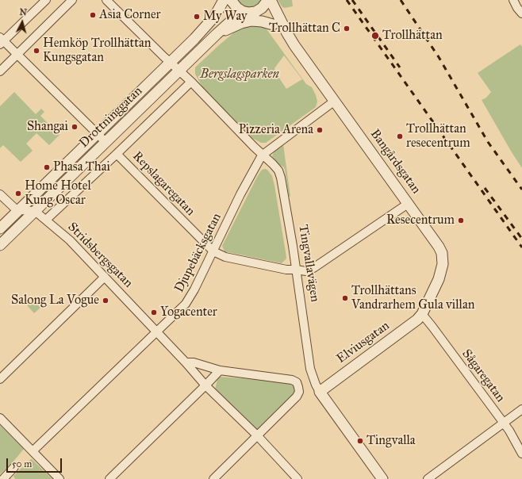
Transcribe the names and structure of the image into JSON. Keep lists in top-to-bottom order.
{
  "streets": {
    "street": [
      "Drottninggatan",
      "Bangårdsgatan",
      "Repslagaregatan",
      "Djupebäcksgatan",
      "Stridsbergsgatan",
      "Tingvallavägen",
      "Elviusgatan",
      "Sågaregatan"
    ]
  },
  "crossings": [
    ["Drottninggatan", "Stridsbergsgatan"],
    ["Drottninggatan", "Tingvallavägen"],
    ["Bangårdsgatan", "Repslagaregatan"],
    ["Bangårdsgatan", "Djupebäcksgatan"],
    ["Bangårdsgatan", "Elviusgatan"],
    ["Bangårdsgatan", "Sågaregatan"],
    ["Repslagaregatan", "Djupebäcksgatan"],
    ["Repslagaregatan", "Tingvallavägen"],
    ["Djupebäcksgatan", "Stridsbergsgatan"],
    ["Djupebäcksgatan", "Tingvallavägen"],
    ["Tingvallavägen", "Elviusgatan"],
    ["Elviusgatan", "Sågaregatan"]
  ],
  "parks": ["Bergslagsparken"],
  "places": [
    "Asia Corner",
    "My Way",
    "Trollhättan C",
    "Trollhättan",
    "Hemköp Trollhättan Kungsgatan",
    "Shangai",
    "Pizzeria Arena",
    "Trollhättan resecentrum",
    "Phasa Thai",
    "Home Hotel Kung Oscar",
    "Resecentrum",
    "Trollhättans Vandrarhem Gula villan",
    "Salong La Vogue",
    "Yogacenter",
    "Tingvalla"
  ],
  "scale_bar": "50 m",
  "north": "top"
}
